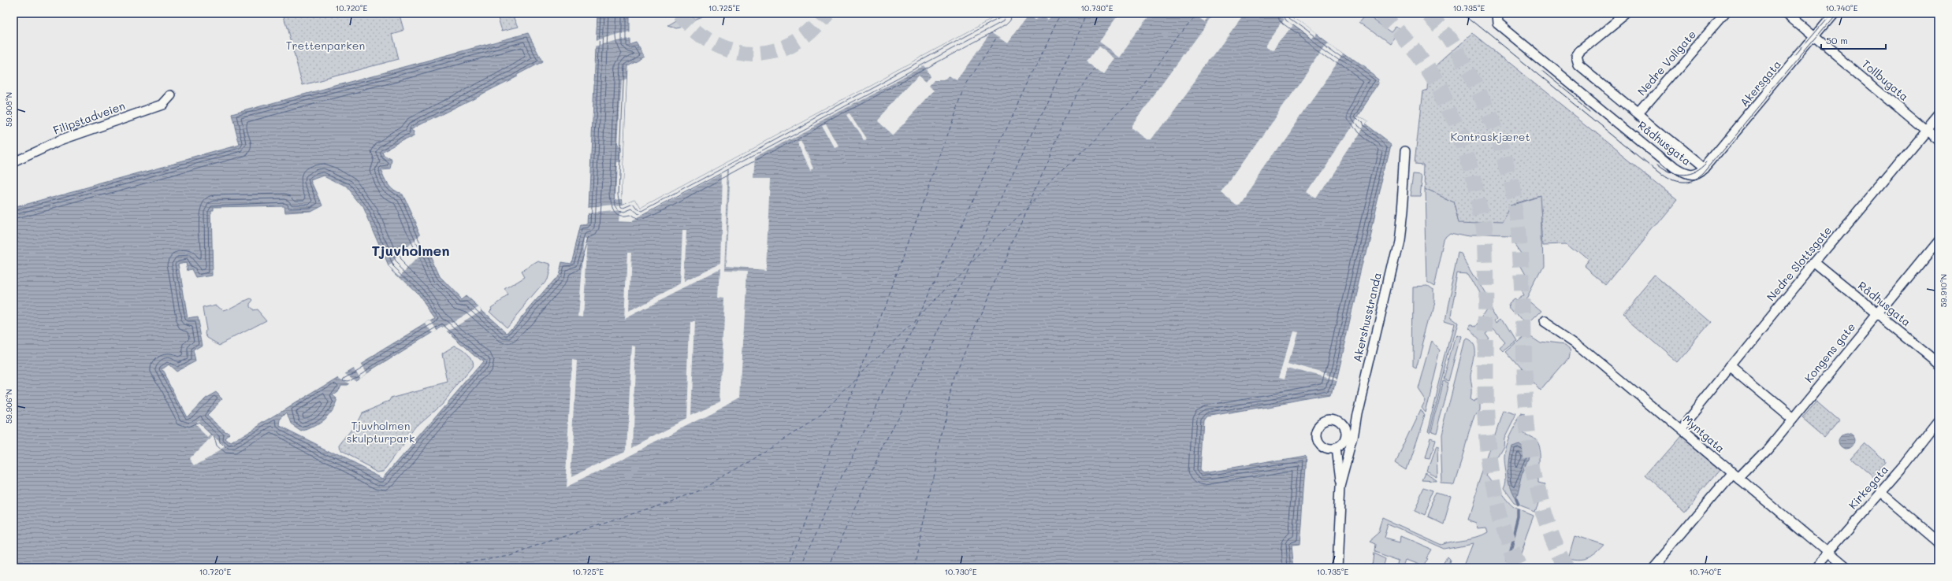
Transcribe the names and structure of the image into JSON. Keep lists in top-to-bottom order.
{
  "streets": {
    "street": [
      "Nedre Vollgate",
      "Tollbugata",
      "Akersgata",
      "Filipstadveien",
      "Rådhusgata",
      "Nedre Slottsgate",
      "Akershusstranda",
      "Kongens gate",
      "Myntgata",
      "Kirkegata"
    ]
  },
  "crossings": [
    ["Nedre Vollgate", "Rådhusgata"],
    ["Tollbugata", "Akersgata"],
    ["Tollbugata", "Nedre Slottsgate"],
    ["Akersgata", "Rådhusgata"],
    ["Rådhusgata", "Nedre Slottsgate"],
    ["Rådhusgata", "Kongens gate"],
    ["Nedre Slottsgate", "Myntgata"],
    ["Kongens gate", "Myntgata"],
    ["Myntgata", "Kirkegata"]
  ],
  "districts": ["Tjuvholmen"],
  "parks": ["Trettenparken", "Kontraskjæret", "Tjuvholmen skulpturpark"],
  "scale_bar": "50 m",
  "coordinates": [
    "10.720°E",
    "10.725°E",
    "10.730°E",
    "10.735°E",
    "10.740°E",
    "59.908°N",
    "59.910°N",
    "59.906°N"
  ]
}
